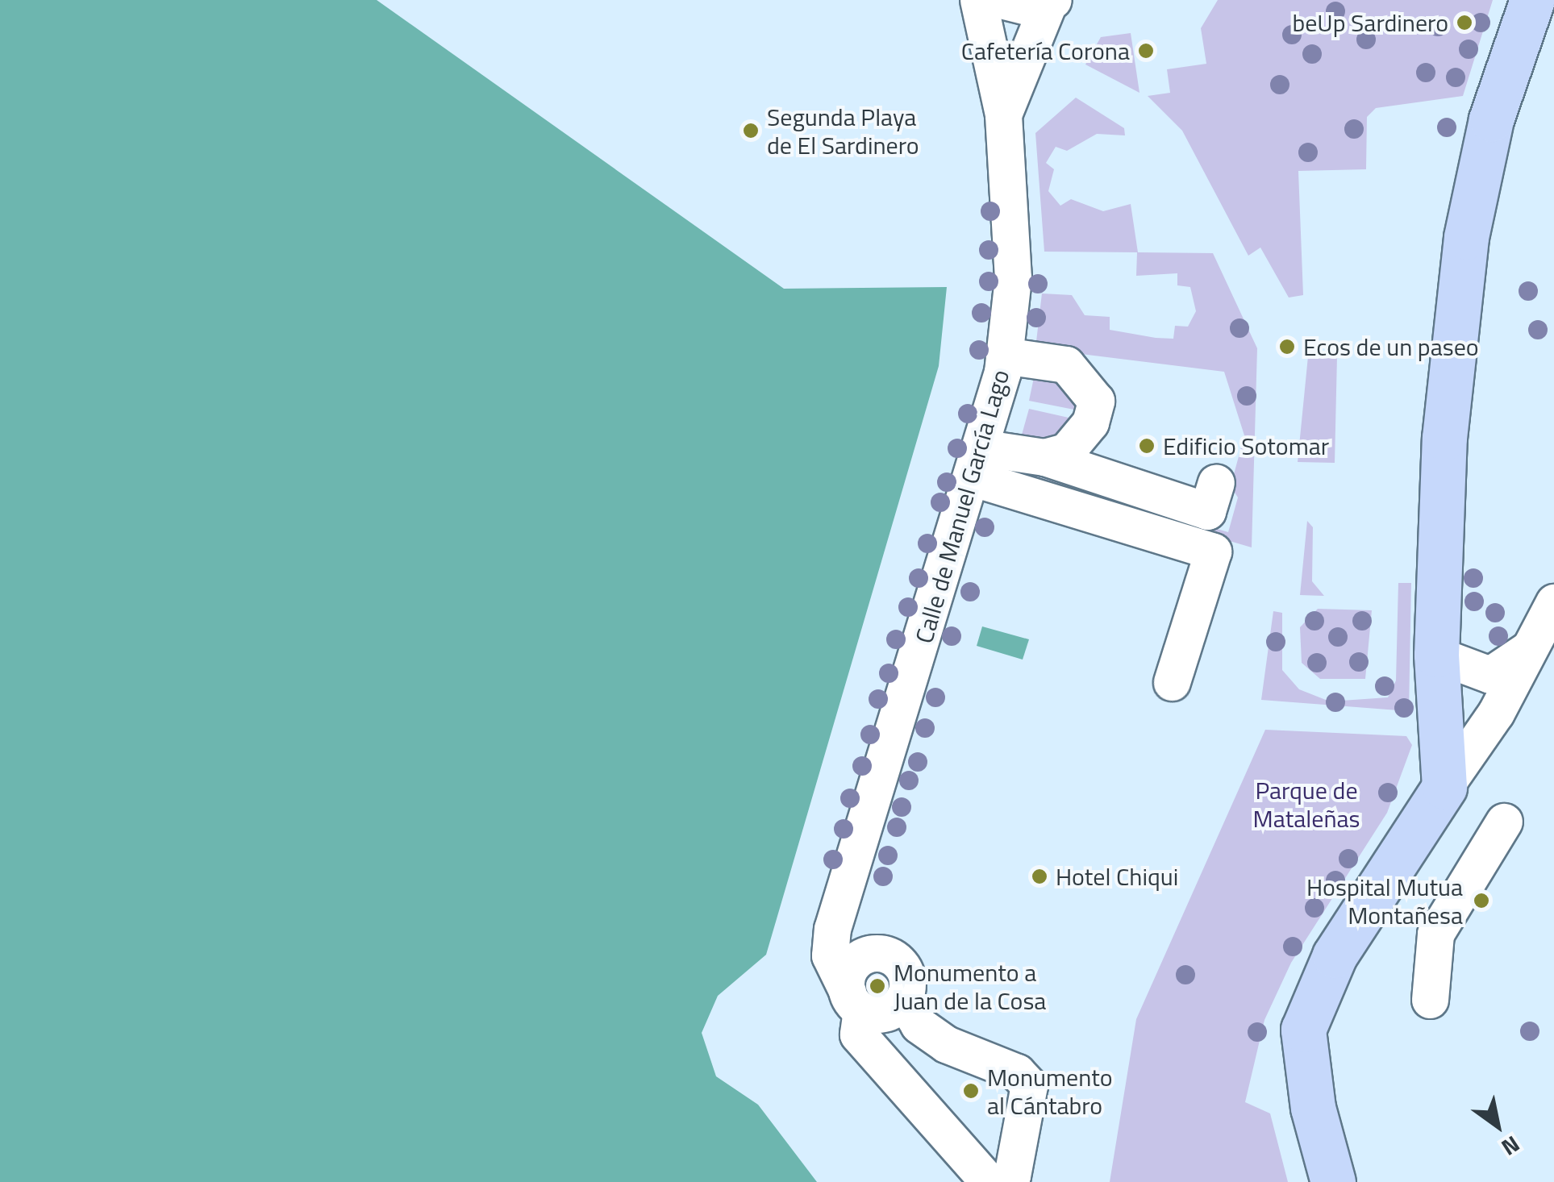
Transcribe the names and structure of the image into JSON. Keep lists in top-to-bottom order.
{
  "streets": {
    "street": ["Calle de Manuel García Lago"]
  },
  "parks": ["Parque de Mataleñas"],
  "places": [
    "beUp Sardinero",
    "Cafetería Corona",
    "Segunda Playa de El Sardinero",
    "Ecos de un paseo",
    "Edificio Sotomar",
    "Hotel Chiqui",
    "Hospital Mutua Montañesa",
    "Monumento a Juan de la Cosa",
    "Monumento al Cántabro"
  ],
  "north": "bottom right"
}
